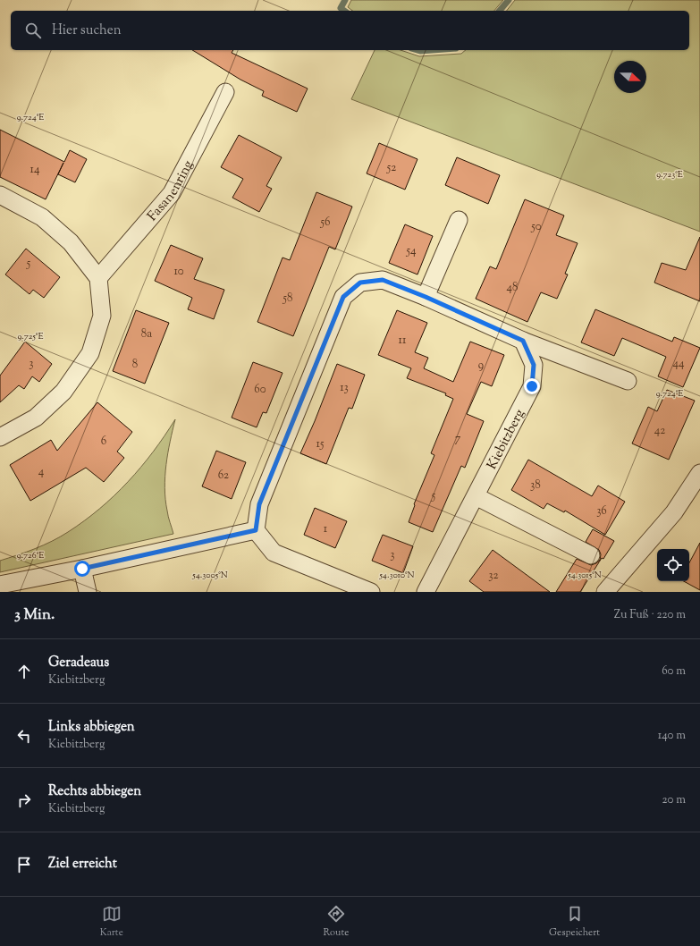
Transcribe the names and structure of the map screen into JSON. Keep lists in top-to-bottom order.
{
  "streets": {
    "street": ["Fasanenring", "Kiebitzberg"]
  },
  "house_numbers": [
    "52",
    "14",
    "56",
    "50",
    "54",
    "5",
    "10",
    "48",
    "58",
    "8a",
    "11",
    "3",
    "44",
    "8",
    "9",
    "13",
    "60",
    "42",
    "7",
    "6",
    "15",
    "4",
    "62",
    "38",
    "5",
    "36",
    "1",
    "3",
    "32"
  ],
  "north": "right",
  "page": {
    "search": "Hier suchen",
    "heading": ["3 Min.", "Zu Fuß · 220 m"],
    "list": [
      ["Geradeaus", "Kiebitzberg", "60 m"],
      ["Links abbiegen", "Kiebitzberg", "140 m"],
      ["Rechts abbiegen", "Kiebitzberg", "20 m"],
      "Ziel erreicht"
    ],
    "nav": ["Karte", "Route", "Gespeichert"]
  },
  "coordinates": [
    "9.724°E",
    "9.723°E",
    "9.725°E",
    "9.726°E",
    "54.3005°N",
    "54.3010°N",
    "54.3015°N"
  ]
}
